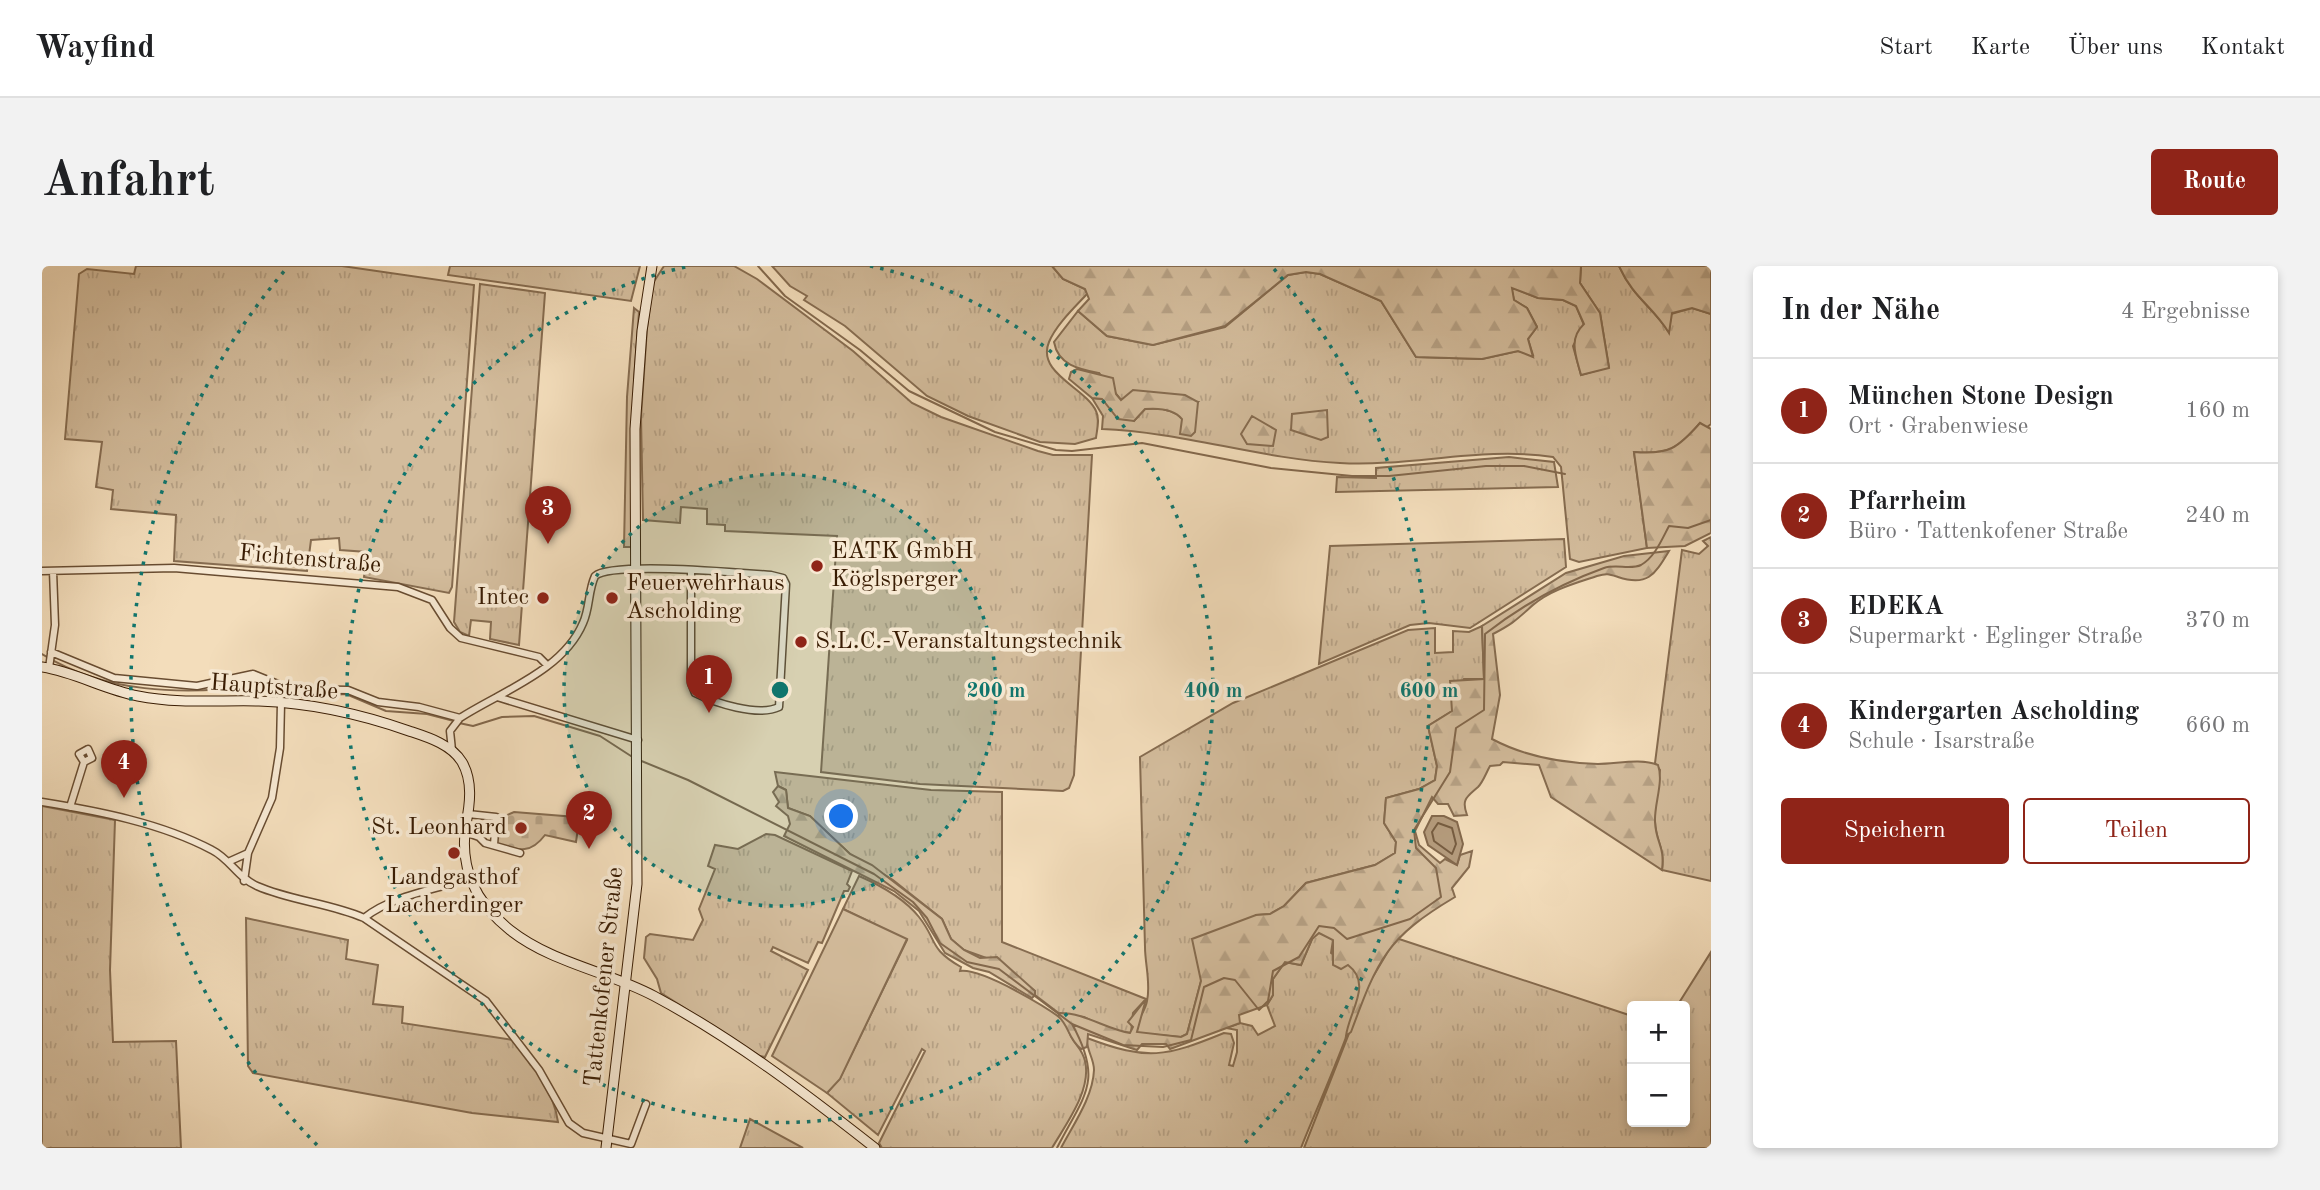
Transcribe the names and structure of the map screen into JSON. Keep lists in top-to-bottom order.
{
  "streets": {
    "main road": ["Hauptstraße", "Tattenkofener Straße"],
    "street": ["Fichtenstraße"]
  },
  "places": [
    "EATK GmbH Köglsperger",
    "Intec",
    "Feuerwehrhaus Ascholding",
    "S.L.C.-Veranstaltungstechnik",
    "St. Leonhard",
    "Landgasthof Lacherdinger"
  ],
  "page": {
    "header": "Wayfind",
    "nav": [
      "Start",
      "Karte",
      "Über uns",
      "Kontakt"
    ],
    "buttons": [
      "Route",
      ["Speichern", "Teilen"]
    ],
    "title": "Anfahrt",
    "heading": ["In der Nähe", "4 Ergebnisse"],
    "list": [
      {
        "mark": "1",
        "name": "München Stone Design",
        "note": "Ort · Grabenwiese",
        "value": "160 m"
      },
      {
        "mark": "2",
        "name": "Pfarrheim",
        "note": "Büro · Tattenkofener Straße",
        "value": "240 m"
      },
      {
        "mark": "3",
        "name": "EDEKA",
        "note": "Supermarkt · Eglinger Straße",
        "value": "370 m"
      },
      {
        "mark": "4",
        "name": "Kindergarten Ascholding",
        "note": "Schule · Isarstraße",
        "value": "660 m"
      }
    ],
    "pins": [
      "3",
      "1",
      "4",
      "2"
    ],
    "map_buttons": ["+", "−"]
  },
  "rings": ["200 m", "400 m", "600 m"]
}
